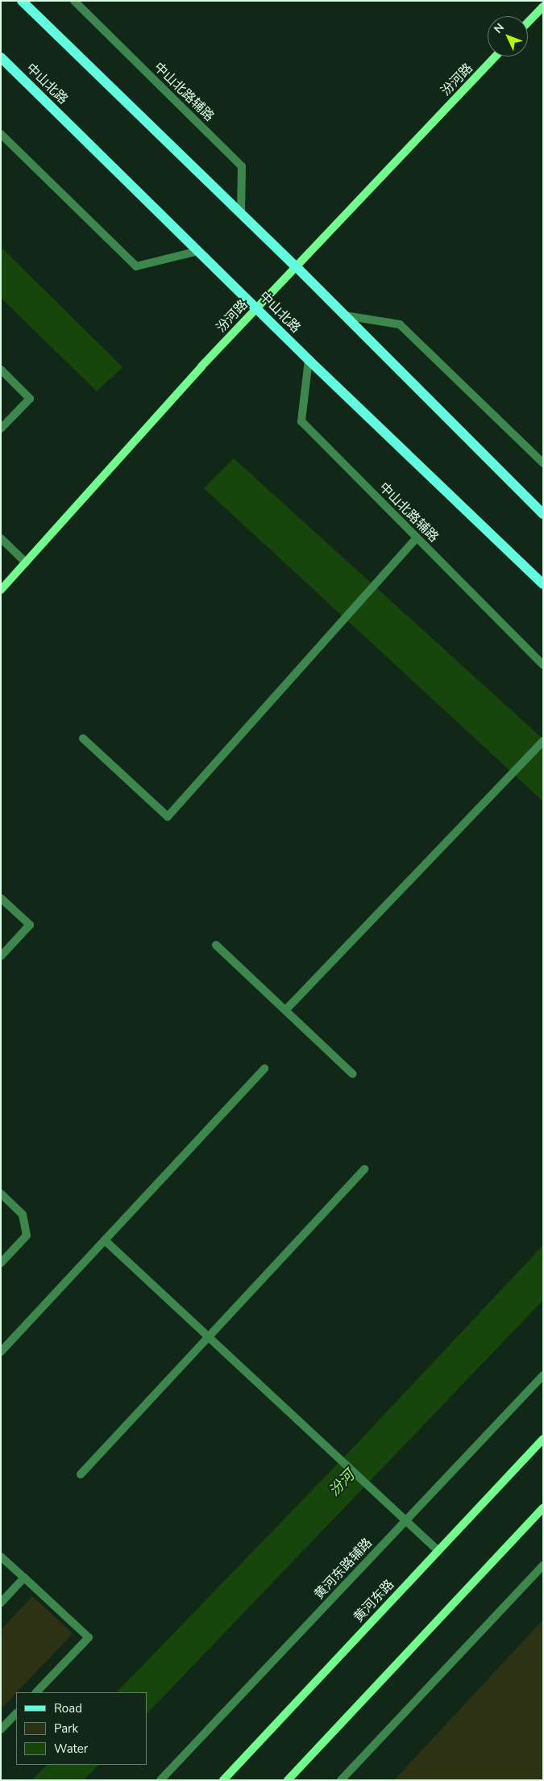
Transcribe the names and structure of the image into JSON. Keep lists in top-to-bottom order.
{
  "streets": {
    "main road": ["汾河路", "中山北路", "黄河东路"],
    "street": ["中山北路辅路", "黄河东路辅路"]
  },
  "crossings": [
    ["汾河路", "中山北路"],
    ["中山北路", "中山北路辅路"]
  ],
  "water": ["汾河"],
  "legend": ["Road", "Park", "Water"],
  "north": "top left"
}
